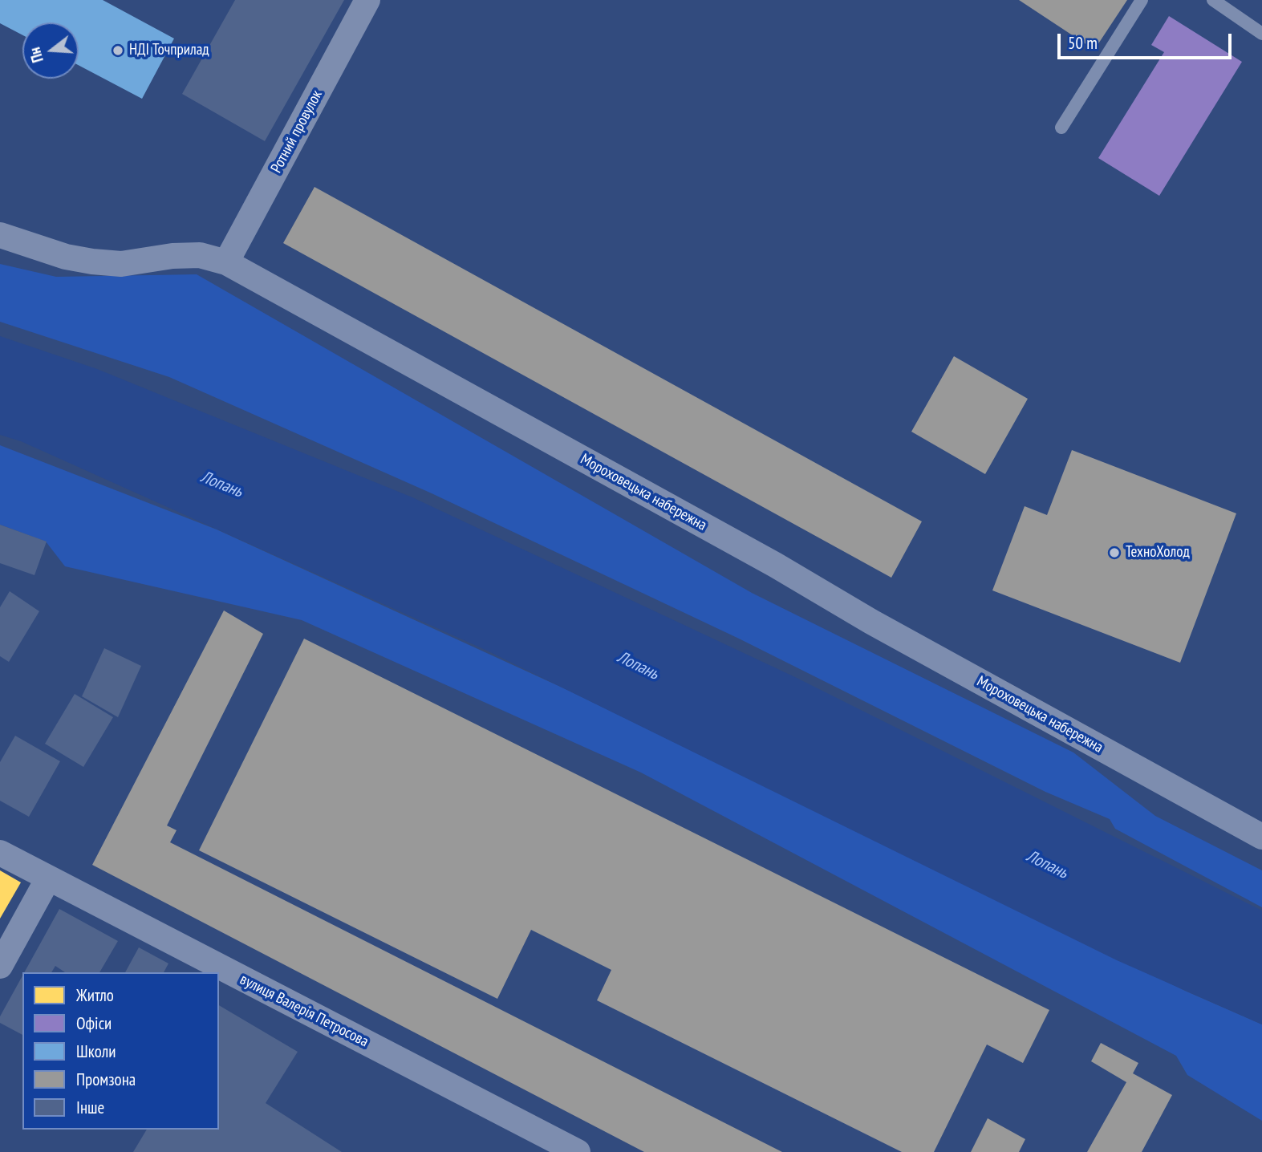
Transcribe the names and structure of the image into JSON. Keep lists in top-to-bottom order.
{
  "streets": {
    "street": ["Ротний провулок", "Мороховецька набережна", "вулиця Валерія Петросова"]
  },
  "crossings": [
    ["Ротний провулок", "Мороховецька набережна"]
  ],
  "water": ["Лопань"],
  "places": ["НДІ Точприлад", "ТехноХолод"],
  "legend": [
    "Житло",
    "Офіси",
    "Школи",
    "Промзона",
    "Інше"
  ],
  "scale_bar": "50 m",
  "north": "left"
}
